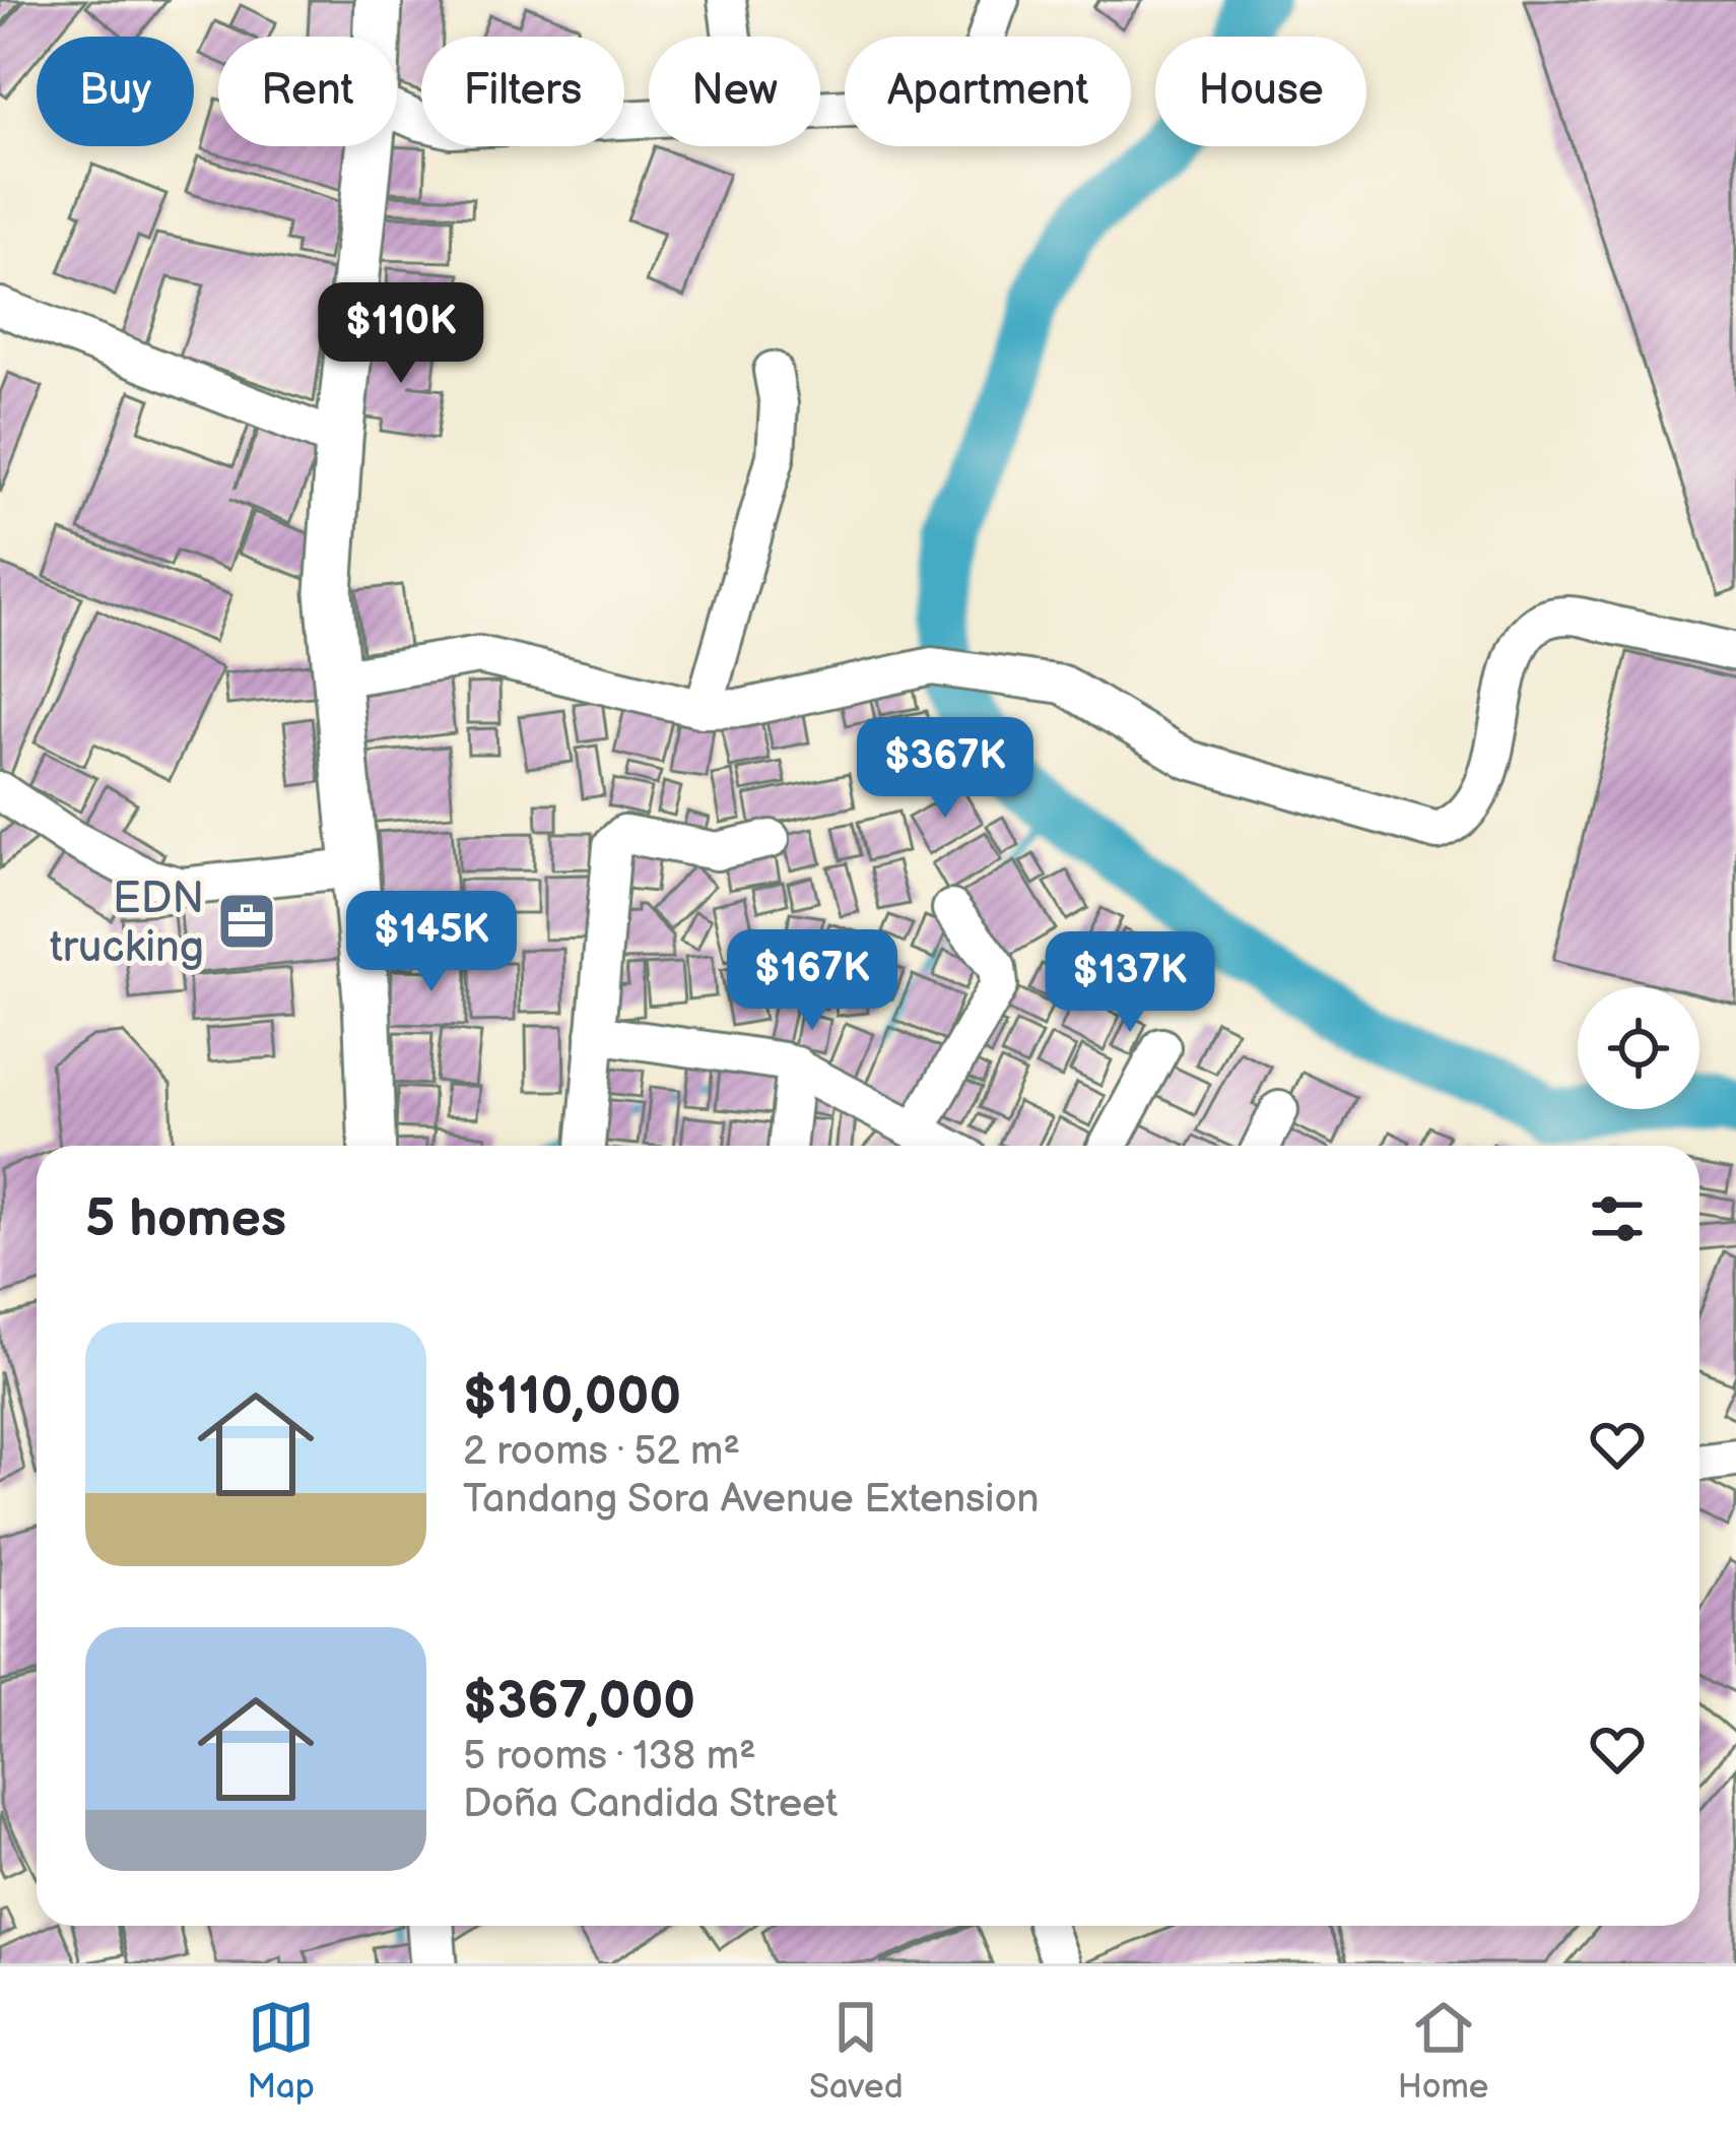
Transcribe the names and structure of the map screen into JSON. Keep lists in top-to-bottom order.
{
  "places": {
    "office": ["EDN trucking"]
  },
  "page": {
    "chip": [
      "Buy",
      "Rent",
      "Filters",
      "New",
      "Apartment",
      "House"
    ],
    "price": [
      "$110K",
      "$367K",
      "$145K",
      "$167K",
      "$137K"
    ],
    "heading": "5 homes",
    "list": [
      {
        "name": "$110,000",
        "note": "2 rooms · 52 m² · Tandang Sora Avenue Extension"
      },
      {
        "name": "$367,000",
        "note": "5 rooms · 138 m² · Doña Candida Street"
      }
    ],
    "tabs": ["Map", "Saved", "Home"]
  }
}
